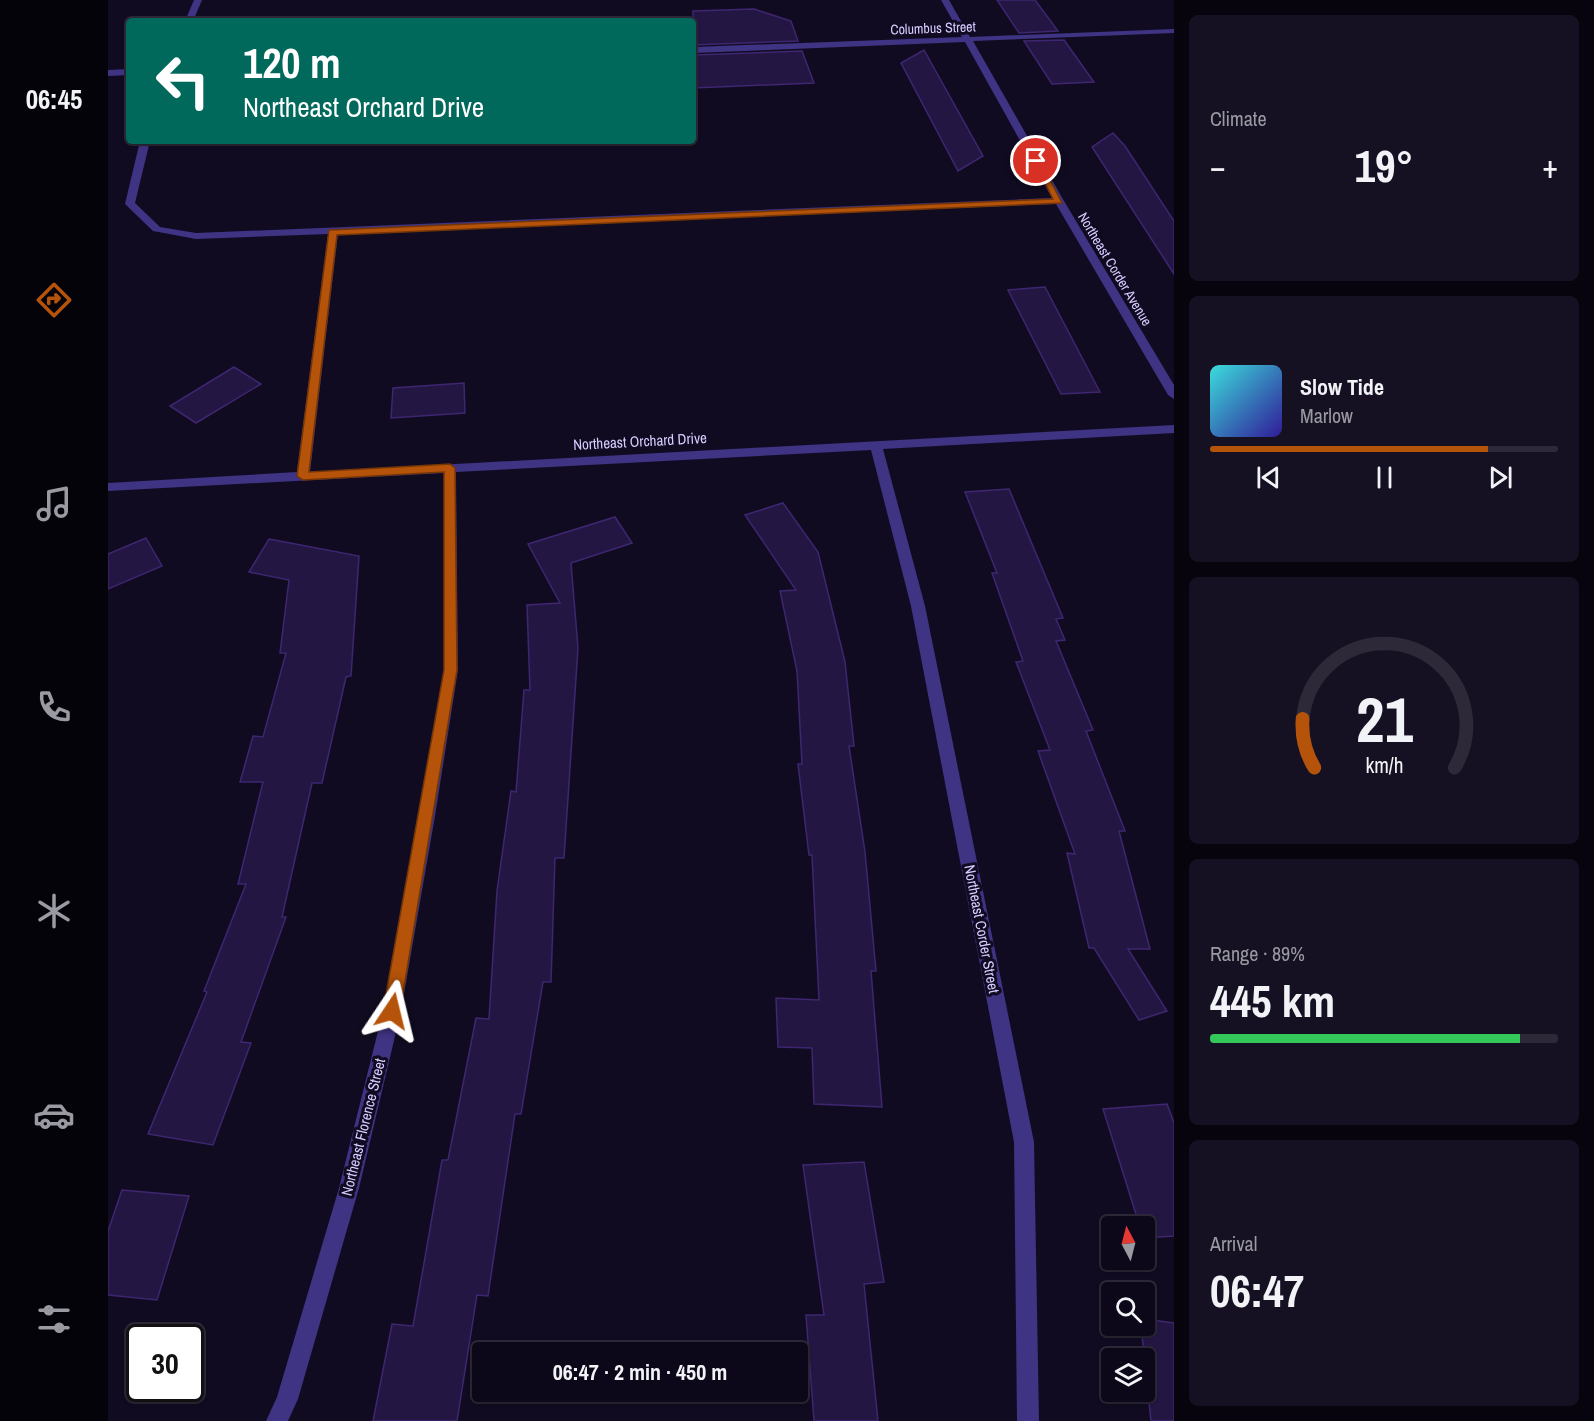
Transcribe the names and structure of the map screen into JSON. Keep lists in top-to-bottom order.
{
  "streets": {
    "street": [
      "Columbus Street",
      "Northeast Corder Avenue",
      "Northeast Orchard Drive",
      "Northeast Corder Street",
      "Northeast Florence Street"
    ]
  },
  "crossings": [
    ["Columbus Street", "Northeast Corder Avenue"],
    ["Northeast Orchard Drive", "Northeast Corder Street"],
    ["Northeast Orchard Drive", "Northeast Florence Street"]
  ],
  "north": "top",
  "page": {
    "tabs": "06:45",
    "tile": [
      "Climate",
      ["Range · 89%", "445 km"],
      ["Arrival", "06:47"]
    ],
    "turn": ["120 m", "Northeast Orchard Drive"],
    "heat": ["−", "19°", "+"],
    "song": ["Slow Tide", "Marlow"],
    "limit": "30",
    "trip": "06:47 · 2 min · 450 m",
    "gauge": ["21", "km/h"]
  }
}
